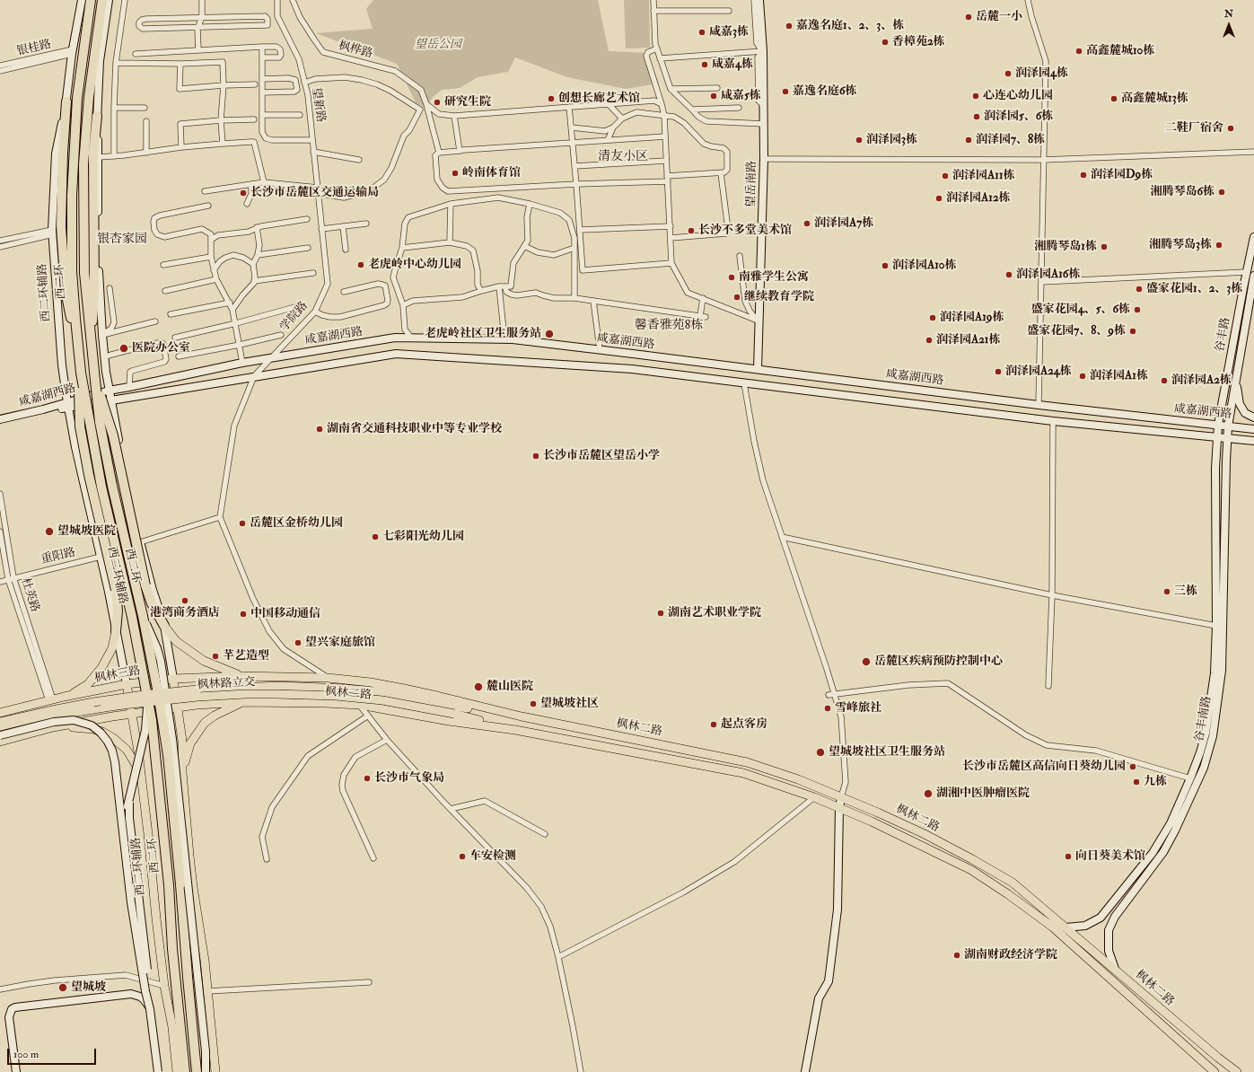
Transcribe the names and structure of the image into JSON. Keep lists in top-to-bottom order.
{
  "streets": {
    "highway": ["西二环"],
    "main road": [
      "西二环辅路",
      "枫林三路",
      "枫林路立交",
      "枫林二路"
    ],
    "street": [
      "银桂路",
      "枫桦路",
      "望新路",
      "望岳南路",
      "学院路",
      "谷丰路",
      "咸嘉湖西路",
      "重阳路",
      "杜英路",
      "谷丰南路"
    ]
  },
  "crossings": [
    ["银桂路", "西二环辅路"],
    ["望新路", "学院路"],
    ["望岳南路", "咸嘉湖西路"],
    ["西二环辅路", "咸嘉湖西路"],
    ["西二环辅路", "重阳路"],
    ["西二环辅路", "枫林三路"],
    ["学院路", "咸嘉湖西路"],
    ["谷丰路", "咸嘉湖西路"],
    ["谷丰路", "谷丰南路"],
    ["咸嘉湖西路", "谷丰南路"],
    ["重阳路", "杜英路"],
    ["杜英路", "枫林三路"],
    ["枫林三路", "枫林二路"],
    ["枫林路立交", "枫林二路"],
    ["枫林二路", "谷丰南路"]
  ],
  "districts": ["清友小区", "银杏家园", "馨香雅苑8栋"],
  "parks": ["望岳公园"],
  "places": [
    "岳麓一小",
    "嘉逸名庭1、2、3、栋",
    "咸嘉3栋",
    "香樟苑2栋",
    "高鑫麓城10栋",
    "咸嘉4栋",
    "润泽园4栋",
    "嘉逸名庭6栋",
    "咸嘉5栋",
    "心连心幼儿园",
    "创想长廊艺术馆",
    "高鑫麓城13栋",
    "研究生院",
    "润泽园5、6栋",
    "二鞋厂宿舍",
    "润泽园3栋",
    "润泽园7、8栋",
    "岭南体育馆",
    "润泽园D9栋",
    "润泽园A11栋",
    "湘腾琴岛6栋",
    "长沙市岳麓区交通运输局",
    "润泽园A12栋",
    "润泽园A7栋",
    "长沙不多堂美术馆",
    "湘腾琴岛3栋",
    "湘腾琴岛1栋",
    "老虎岭中心幼儿园",
    "润泽园A10栋",
    "润泽园A16栋",
    "南雅学生公寓",
    "盛家花园1、2、3栋",
    "继续教育学院",
    "盛家花园4、5、6栋",
    "润泽园A19栋",
    "盛家花园7、8、9栋",
    "老虎岭社区卫生服务站",
    "润泽园A21栋",
    "医院办公室",
    "润泽园A24栋",
    "润泽园A1栋",
    "润泽园A2栋",
    "湖南省交通科技职业中等专业学校",
    "长沙市岳麓区望岳小学",
    "岳麓区金桥幼儿园",
    "望城坡医院",
    "七彩阳光幼儿园",
    "三栋",
    "港湾商务酒店",
    "湖南艺术职业学院",
    "中国移动通信",
    "望兴家庭旅馆",
    "芊艺造型",
    "岳麓区疾病预防控制中心",
    "麓山医院",
    "望城坡社区",
    "雪峰旅社",
    "起点客房",
    "望城坡社区卫生服务站",
    "长沙市岳麓区高信向日葵幼儿园",
    "长沙市气象局",
    "九栋",
    "湖湘中医肿瘤医院",
    "车安检测",
    "向日葵美术馆",
    "湖南财政经济学院",
    "望城坡"
  ],
  "scale_bar": "100 m",
  "north": "top"
}
